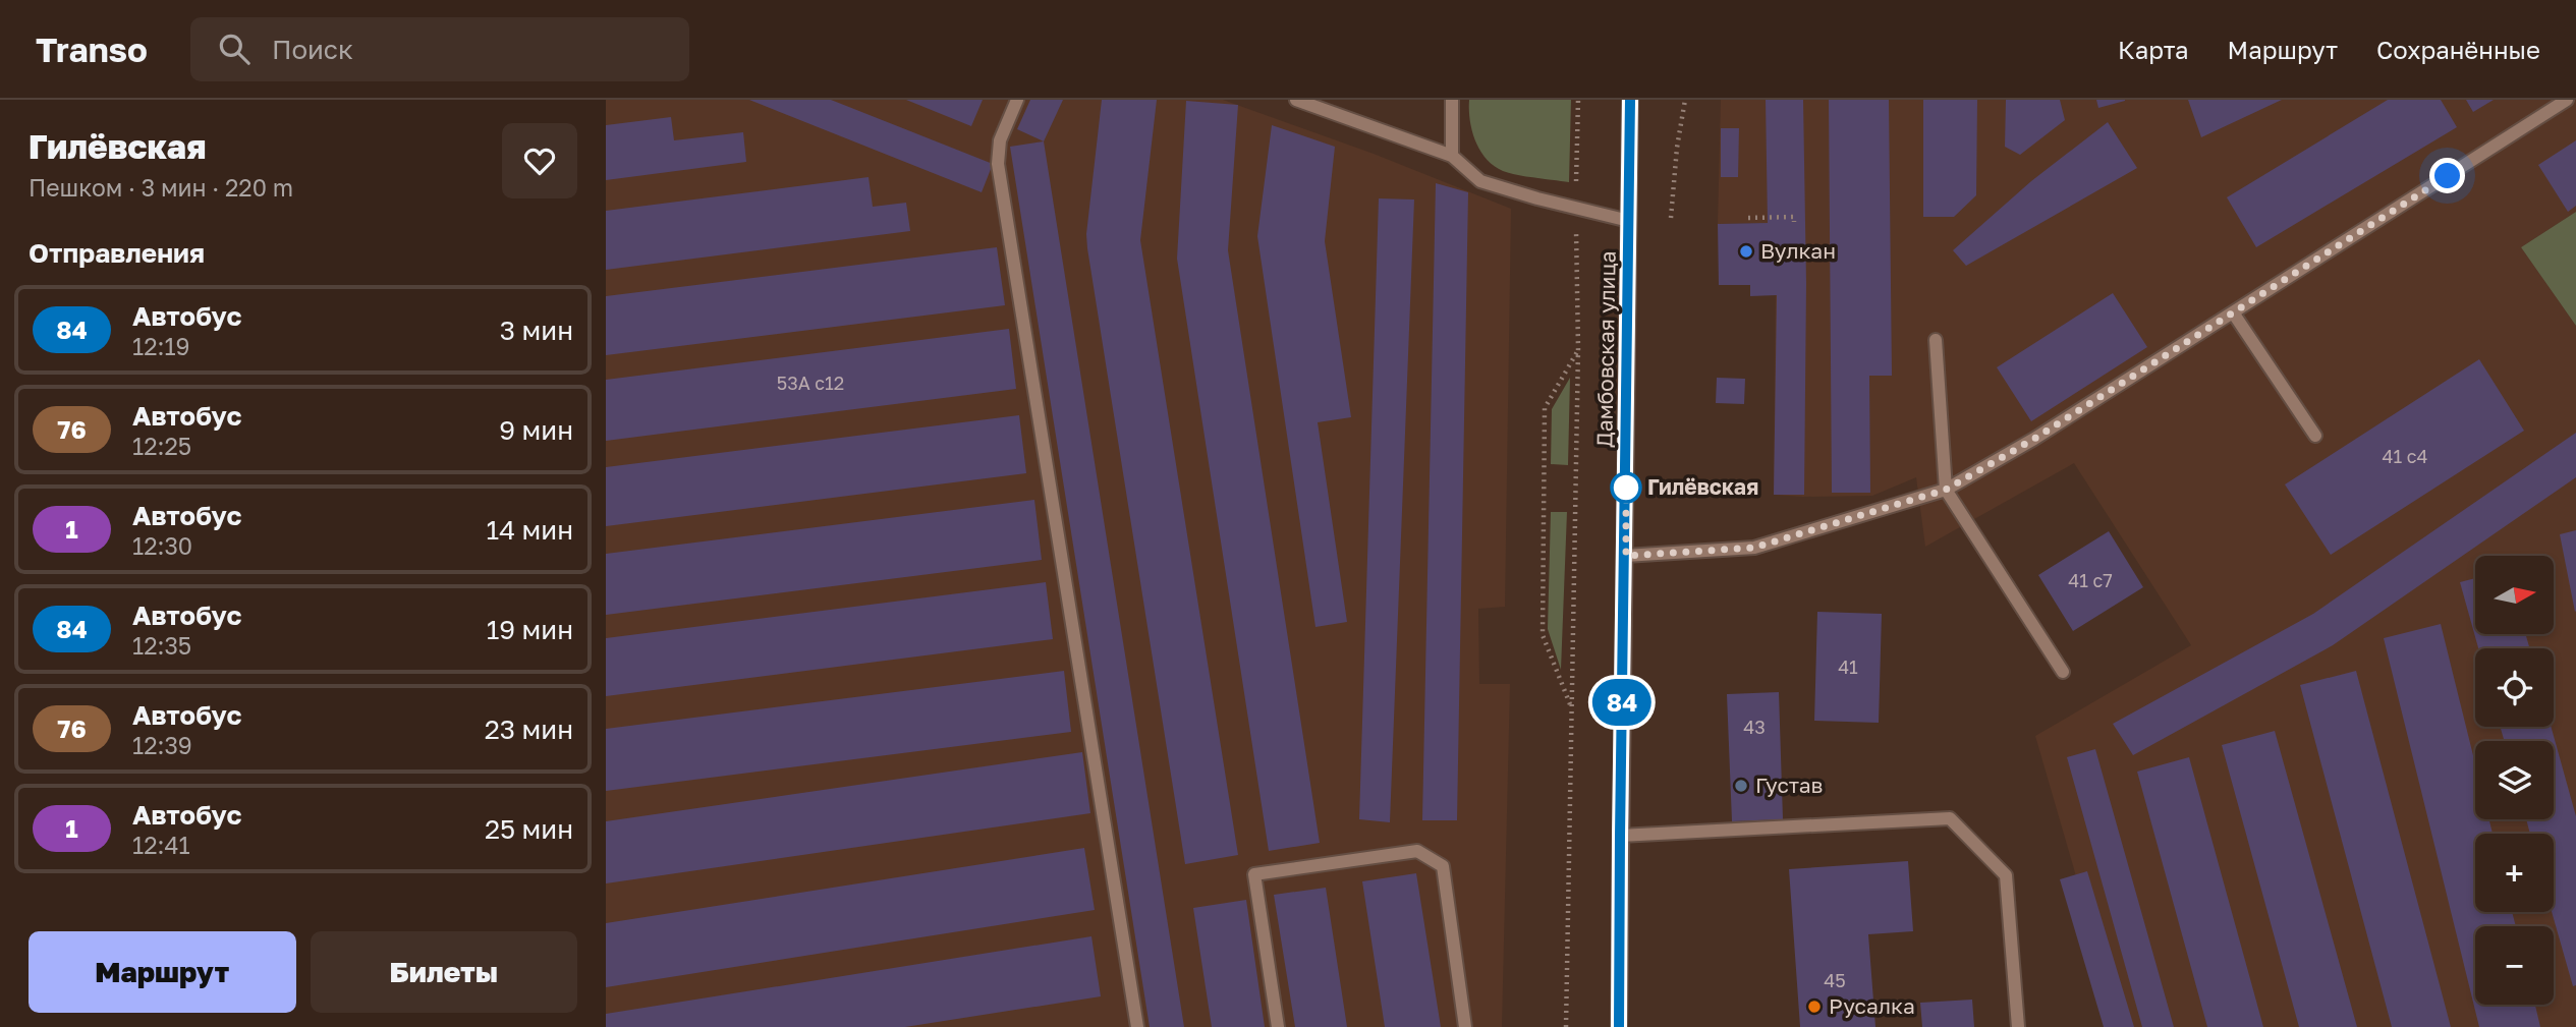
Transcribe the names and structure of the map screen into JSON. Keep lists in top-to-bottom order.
{
  "streets": {
    "main road": ["Дамбовская улица"]
  },
  "places": [
    "Вулкан",
    "Гилёвская",
    "Густав",
    "Русалка"
  ],
  "lines": ["bus line 84"],
  "house_numbers": [
    "53А с12",
    "41 с4",
    "41 с7",
    "41",
    "43",
    "45"
  ],
  "north": "right",
  "page": {
    "header": "Transo",
    "search": "Поиск",
    "nav": ["Карта", "Маршрут", "Сохранённые"],
    "heading": [
      ["Гилёвская", "Пешком · 3 мин · 220 m"],
      "Отправления"
    ],
    "on_map": "84",
    "list": [
      {
        "mark": "84",
        "name": "Автобус",
        "note": "12:19",
        "value": "3 мин"
      },
      {
        "mark": "76",
        "name": "Автобус",
        "note": "12:25",
        "value": "9 мин"
      },
      {
        "mark": "1",
        "name": "Автобус",
        "note": "12:30",
        "value": "14 мин"
      },
      {
        "mark": "84",
        "name": "Автобус",
        "note": "12:35",
        "value": "19 мин"
      },
      {
        "mark": "76",
        "name": "Автобус",
        "note": "12:39",
        "value": "23 мин"
      },
      {
        "mark": "1",
        "name": "Автобус",
        "note": "12:41",
        "value": "25 мин"
      }
    ],
    "map_buttons": ["+", "−"],
    "buttons": ["Маршрут", "Билеты"]
  }
}
